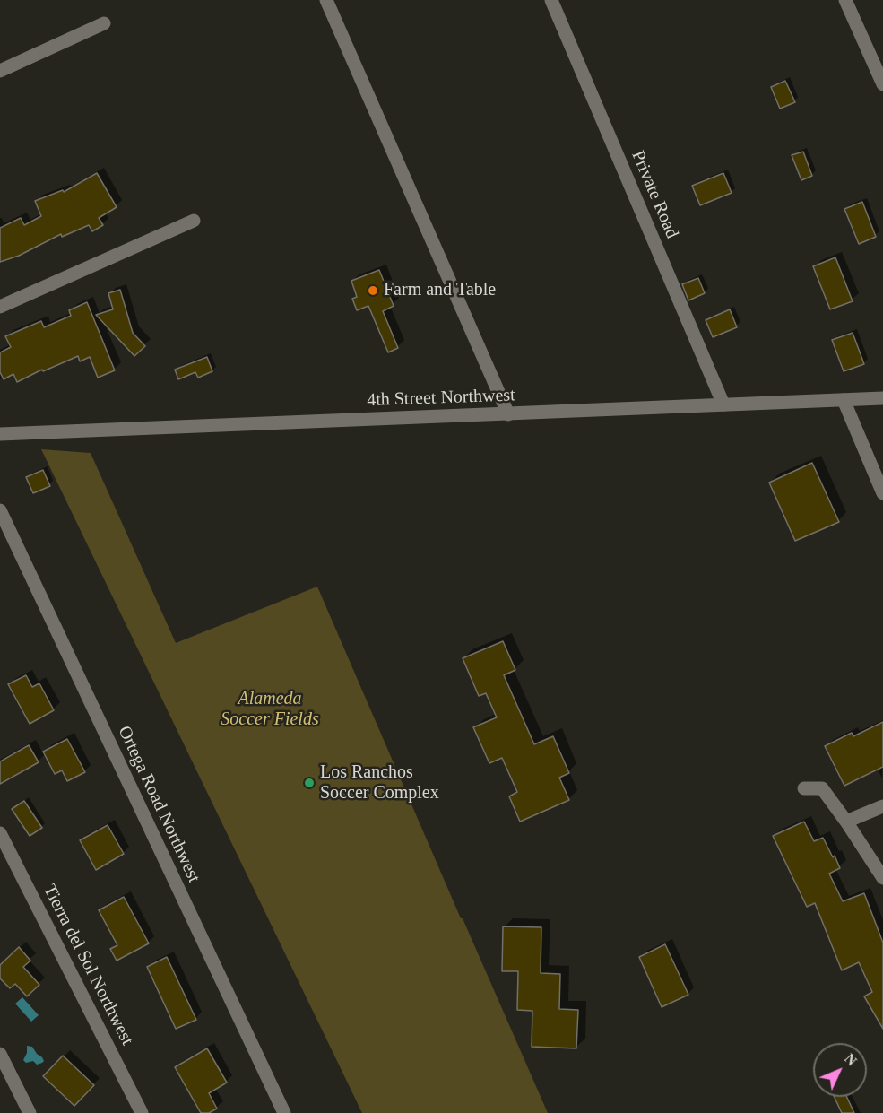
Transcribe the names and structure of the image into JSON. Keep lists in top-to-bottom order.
{
  "streets": {
    "street": [
      "Private Road",
      "4th Street Northwest",
      "Ortega Road Northwest",
      "Tierra del Sol Northwest"
    ]
  },
  "crossings": [
    ["Private Road", "4th Street Northwest"]
  ],
  "parks": ["Alameda Soccer Fields"],
  "places": ["Farm and Table", "Los Ranchos Soccer Complex"],
  "north": "top right"
}
